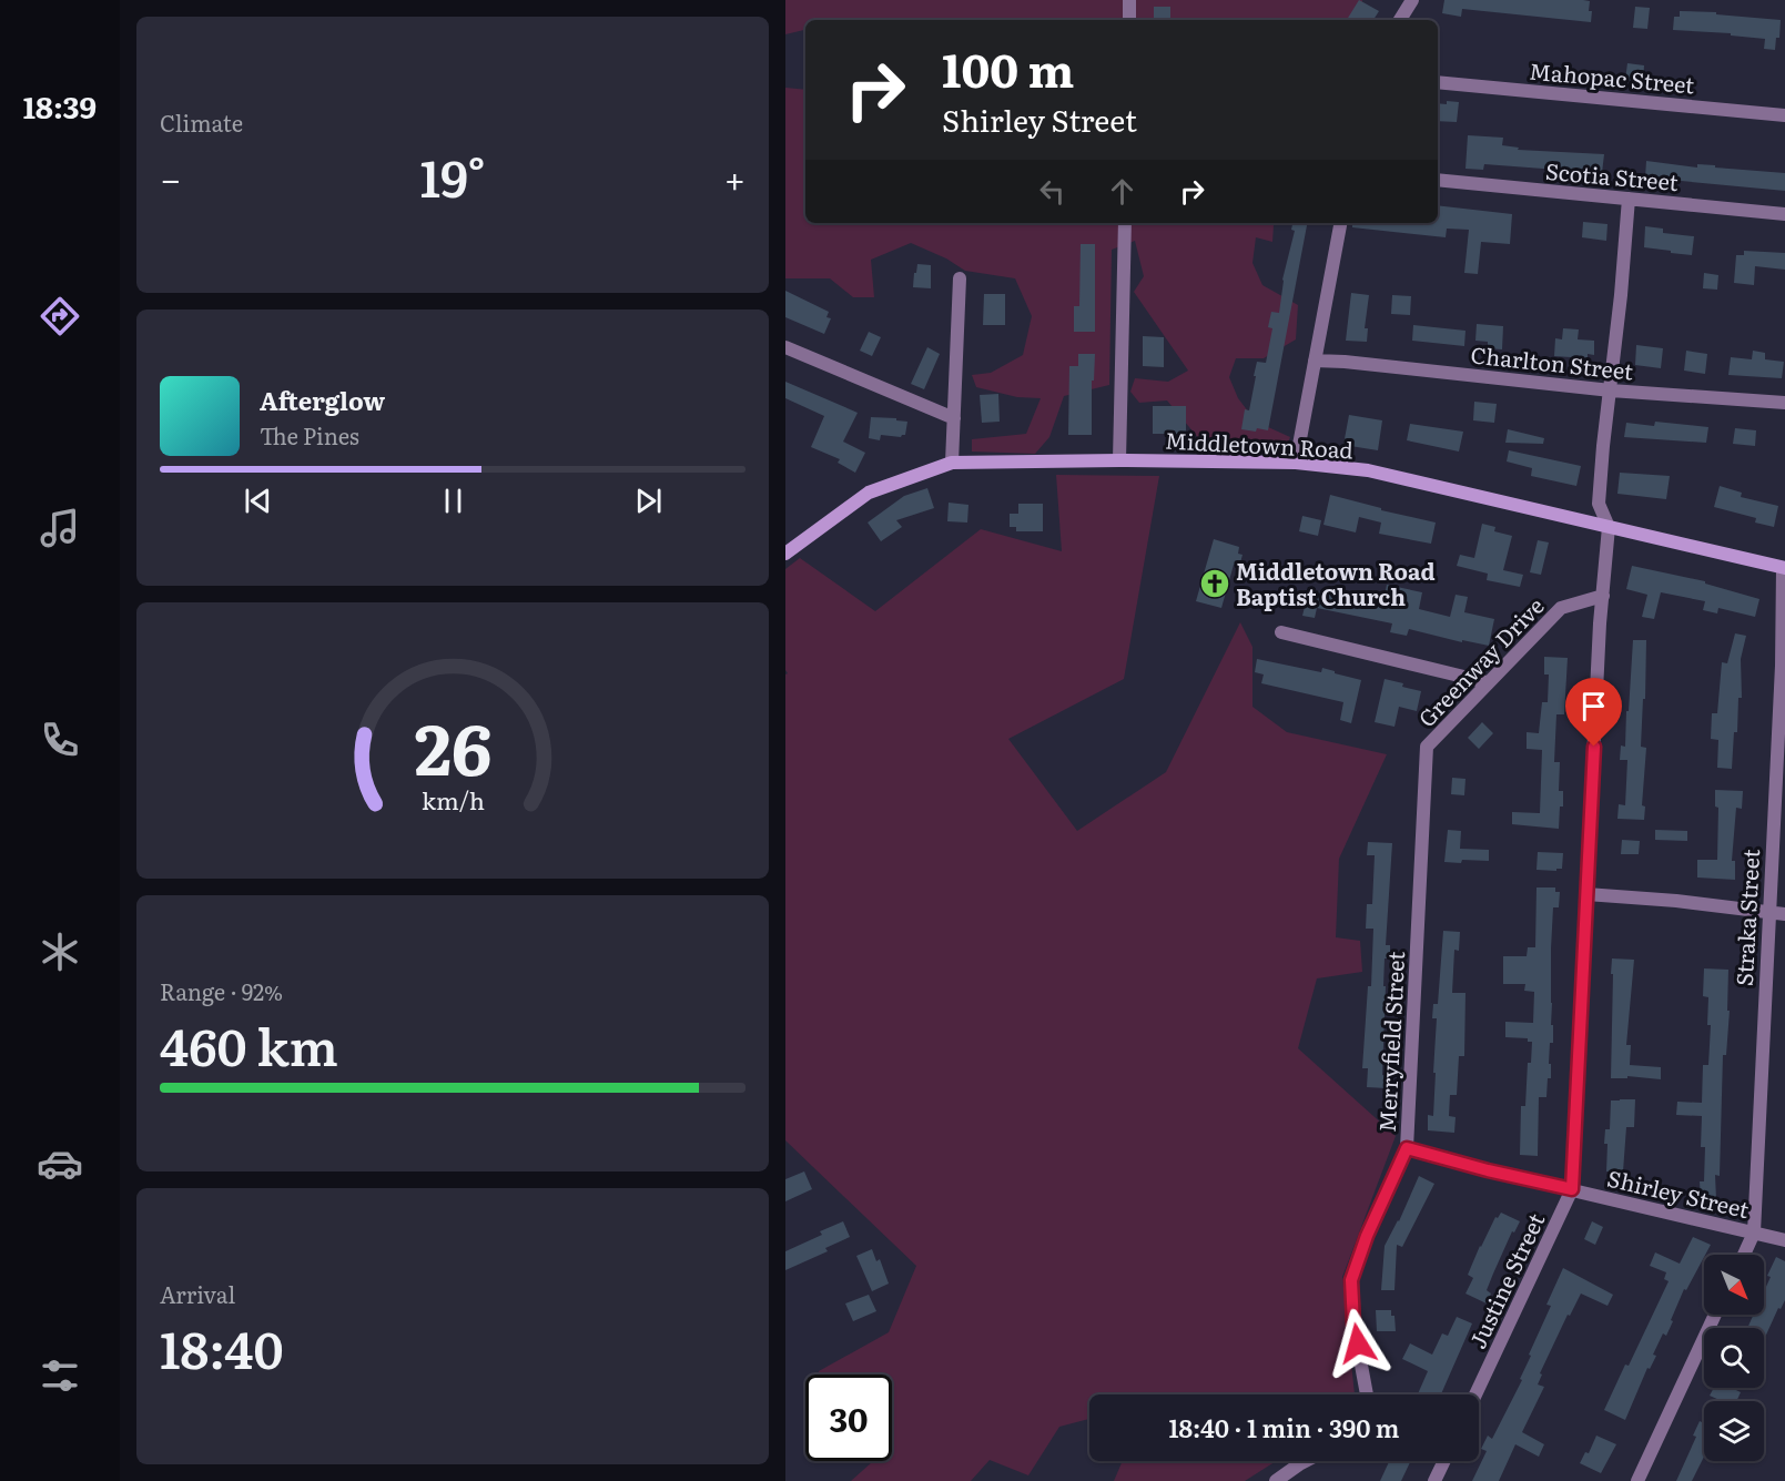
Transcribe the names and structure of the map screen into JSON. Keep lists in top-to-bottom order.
{
  "streets": {
    "street": [
      "Mahopac Street",
      "Scotia Street",
      "Charlton Street",
      "Middletown Road",
      "Greenway Drive",
      "Straka Street",
      "Merryfield Street",
      "Shirley Street",
      "Justine Street"
    ]
  },
  "crossings": [
    ["Middletown Road", "Straka Street"],
    ["Middletown Road", "Justine Street"],
    ["Greenway Drive", "Merryfield Street"],
    ["Greenway Drive", "Justine Street"],
    ["Straka Street", "Shirley Street"],
    ["Merryfield Street", "Shirley Street"],
    ["Shirley Street", "Justine Street"]
  ],
  "places": {
    "church": ["Middletown Road Baptist Church"]
  },
  "north": "bottom right",
  "page": {
    "tabs": "18:39",
    "tile": [
      "Climate",
      ["Range · 92%", "460 km"],
      ["Arrival", "18:40"]
    ],
    "turn": ["100 m", "Shirley Street"],
    "heat": ["−", "19°", "+"],
    "song": ["Afterglow", "The Pines"],
    "limit": "30",
    "trip": "18:40 · 1 min · 390 m",
    "gauge": ["26", "km/h"]
  }
}
